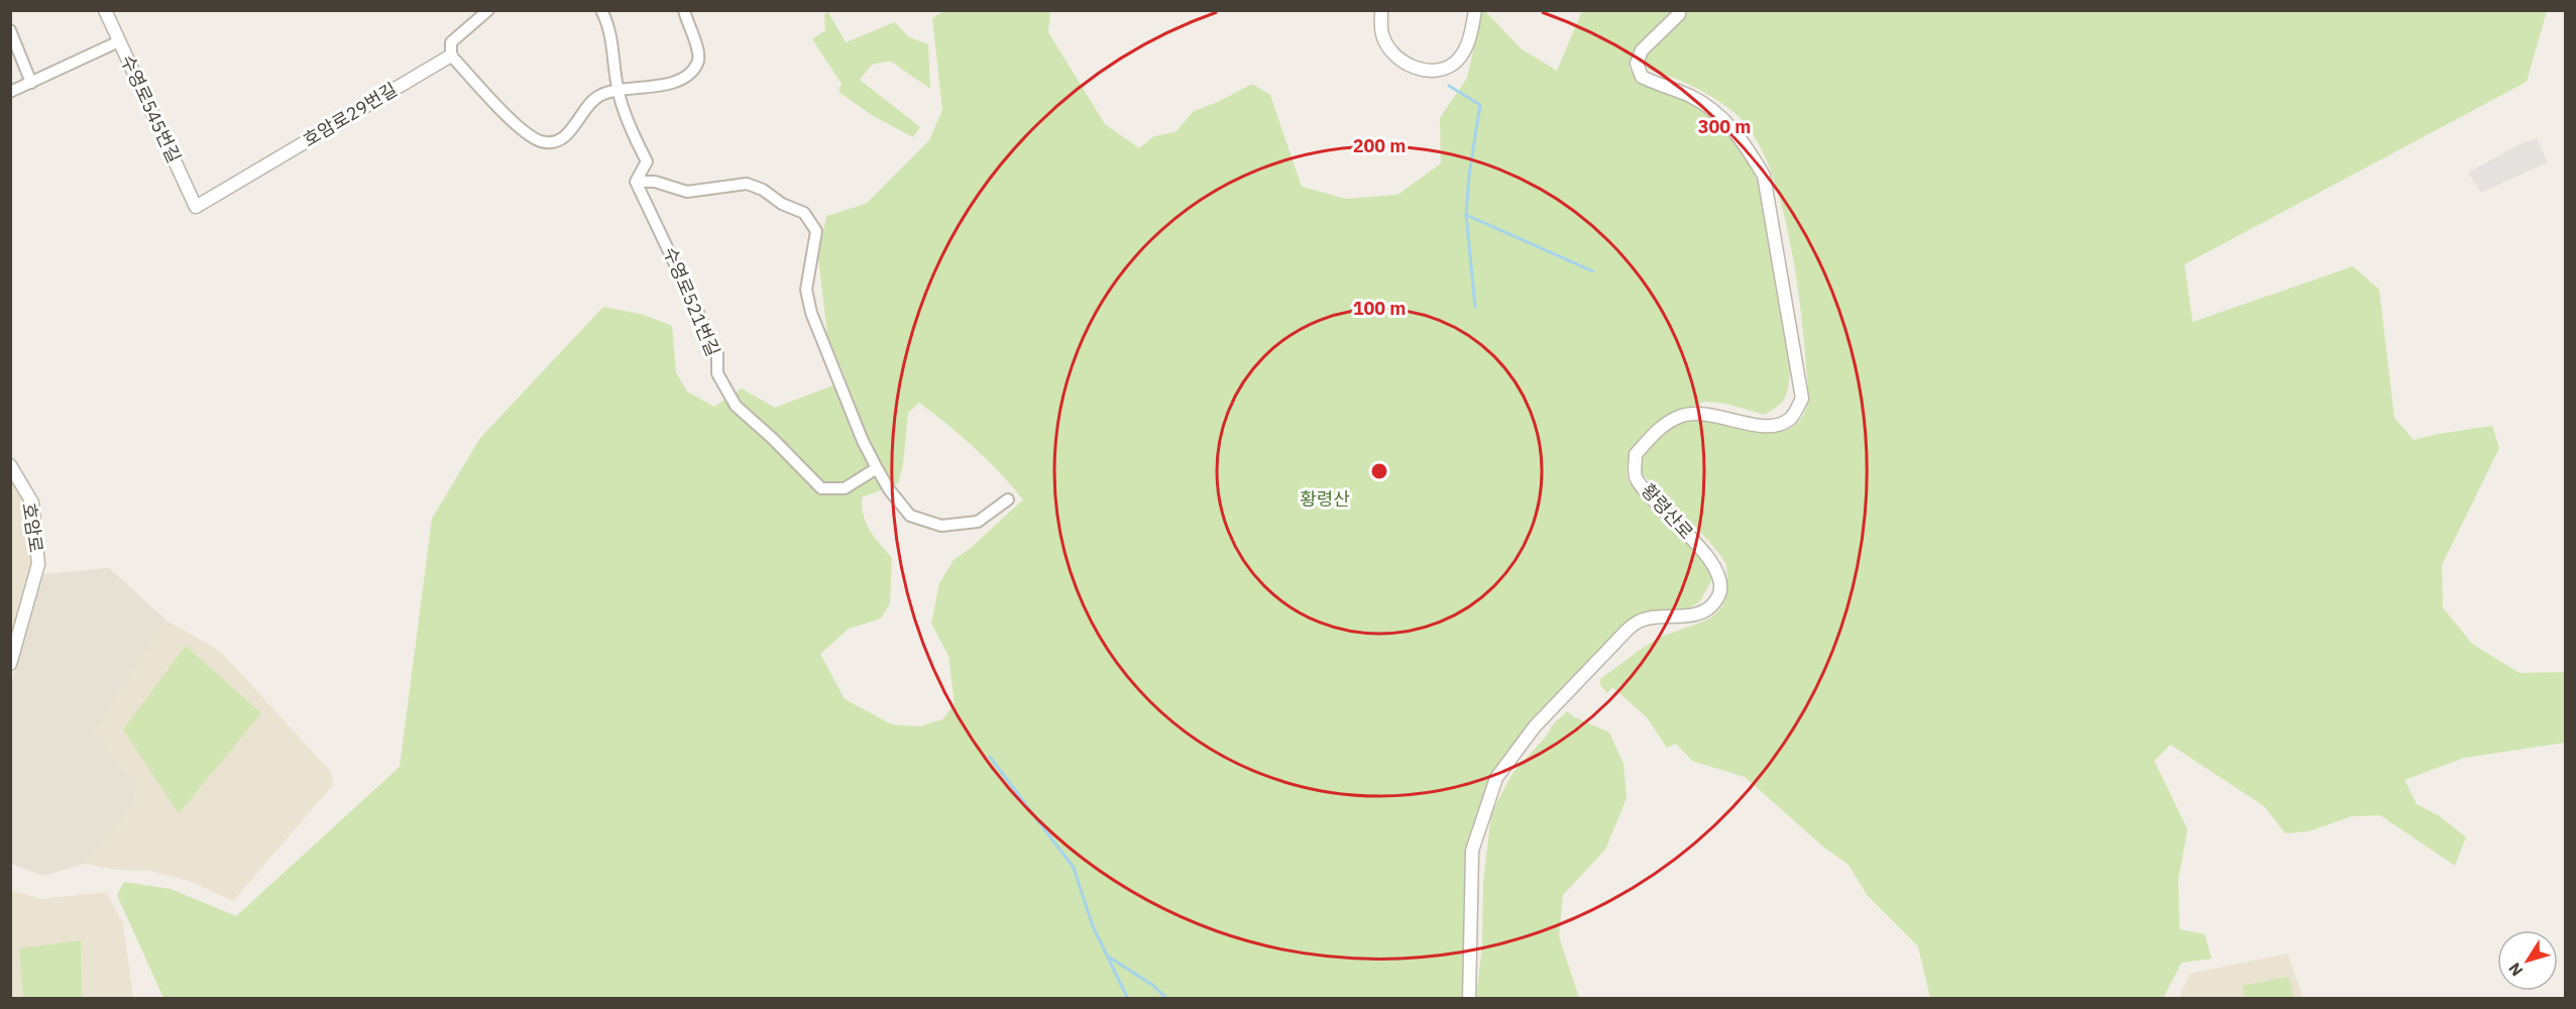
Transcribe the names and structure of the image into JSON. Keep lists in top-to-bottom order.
{
  "streets": {
    "street": [
      "수영로545번길",
      "호암로29번길",
      "수영로521번길",
      "황령산로",
      "호암로"
    ]
  },
  "crossings": [
    ["수영로545번길", "호암로29번길"]
  ],
  "parks": ["황령산"],
  "north": "bottom left",
  "rings": ["300 m", "200 m", "100 m"]
}
